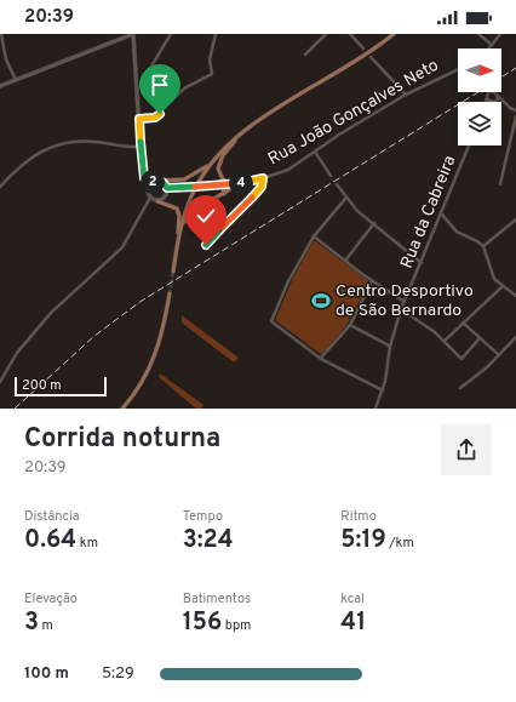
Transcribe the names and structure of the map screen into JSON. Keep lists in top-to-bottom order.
{
  "streets": {
    "street": ["Rua João Gonçalves Neto", "Rua da Cabreira"]
  },
  "places": {
    "sports": ["Centro Desportivo de São Bernardo"]
  },
  "scale_bar": "200 m",
  "north": "right",
  "page": {
    "status": "20:39",
    "pins": ["2", "4"],
    "scale": "200 m",
    "heading": ["Corrida noturna", "20:39"],
    "stats": [
      ["Distância", "0.64 km"],
      ["Tempo", "3:24"],
      ["Ritmo", "5:19 /km"],
      ["Elevação", "3 m"],
      ["Batimentos", "156 bpm"],
      ["kcal", "41"]
    ],
    "list": [
      {
        "name": "100 m",
        "note": "5:29"
      }
    ]
  }
}
